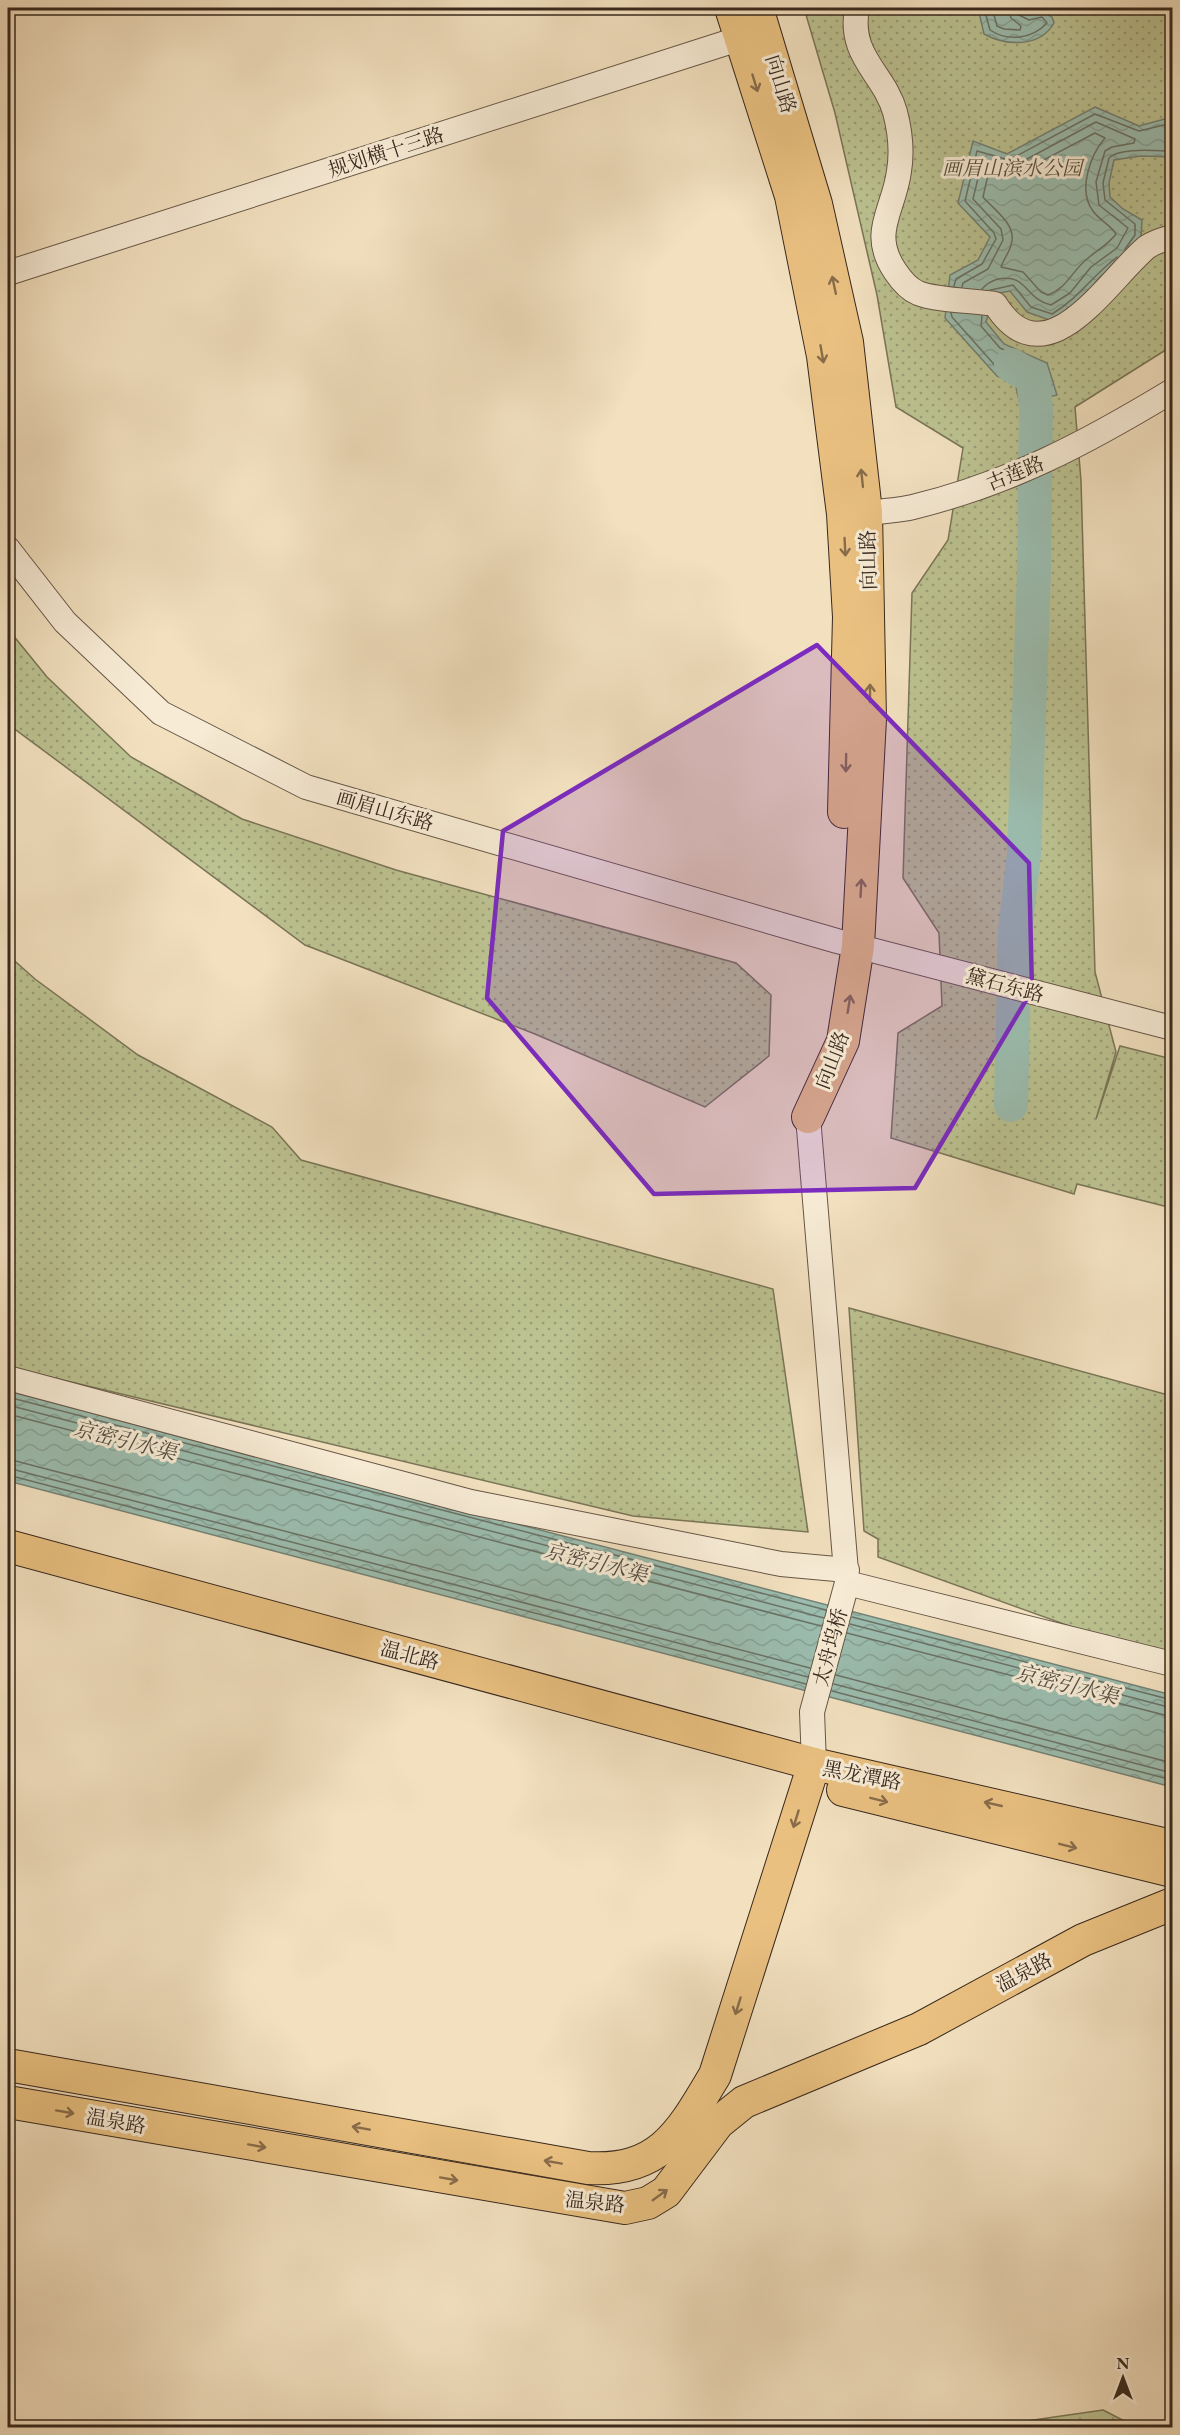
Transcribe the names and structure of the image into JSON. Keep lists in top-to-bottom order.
{
  "streets": {
    "main road": [
      "向山路",
      "温北路",
      "黑龙潭路",
      "温泉路"
    ],
    "street": [
      "规划横十三路",
      "古莲路",
      "画眉山东路",
      "黛石东路",
      "太舟坞桥"
    ]
  },
  "crossings": [
    ["向山路", "规划横十三路"],
    ["向山路", "古莲路"],
    ["向山路", "画眉山东路"],
    ["向山路", "黛石东路"],
    ["向山路", "太舟坞桥"],
    ["画眉山东路", "黛石东路"],
    ["太舟坞桥", "温北路"],
    ["太舟坞桥", "黑龙潭路"],
    ["太舟坞桥", "温泉路"],
    ["温北路", "黑龙潭路"],
    ["温北路", "温泉路"],
    ["黑龙潭路", "温泉路"]
  ],
  "water": ["京密引水渠"],
  "parks": ["画眉山滨水公园"],
  "north": "top"
}
